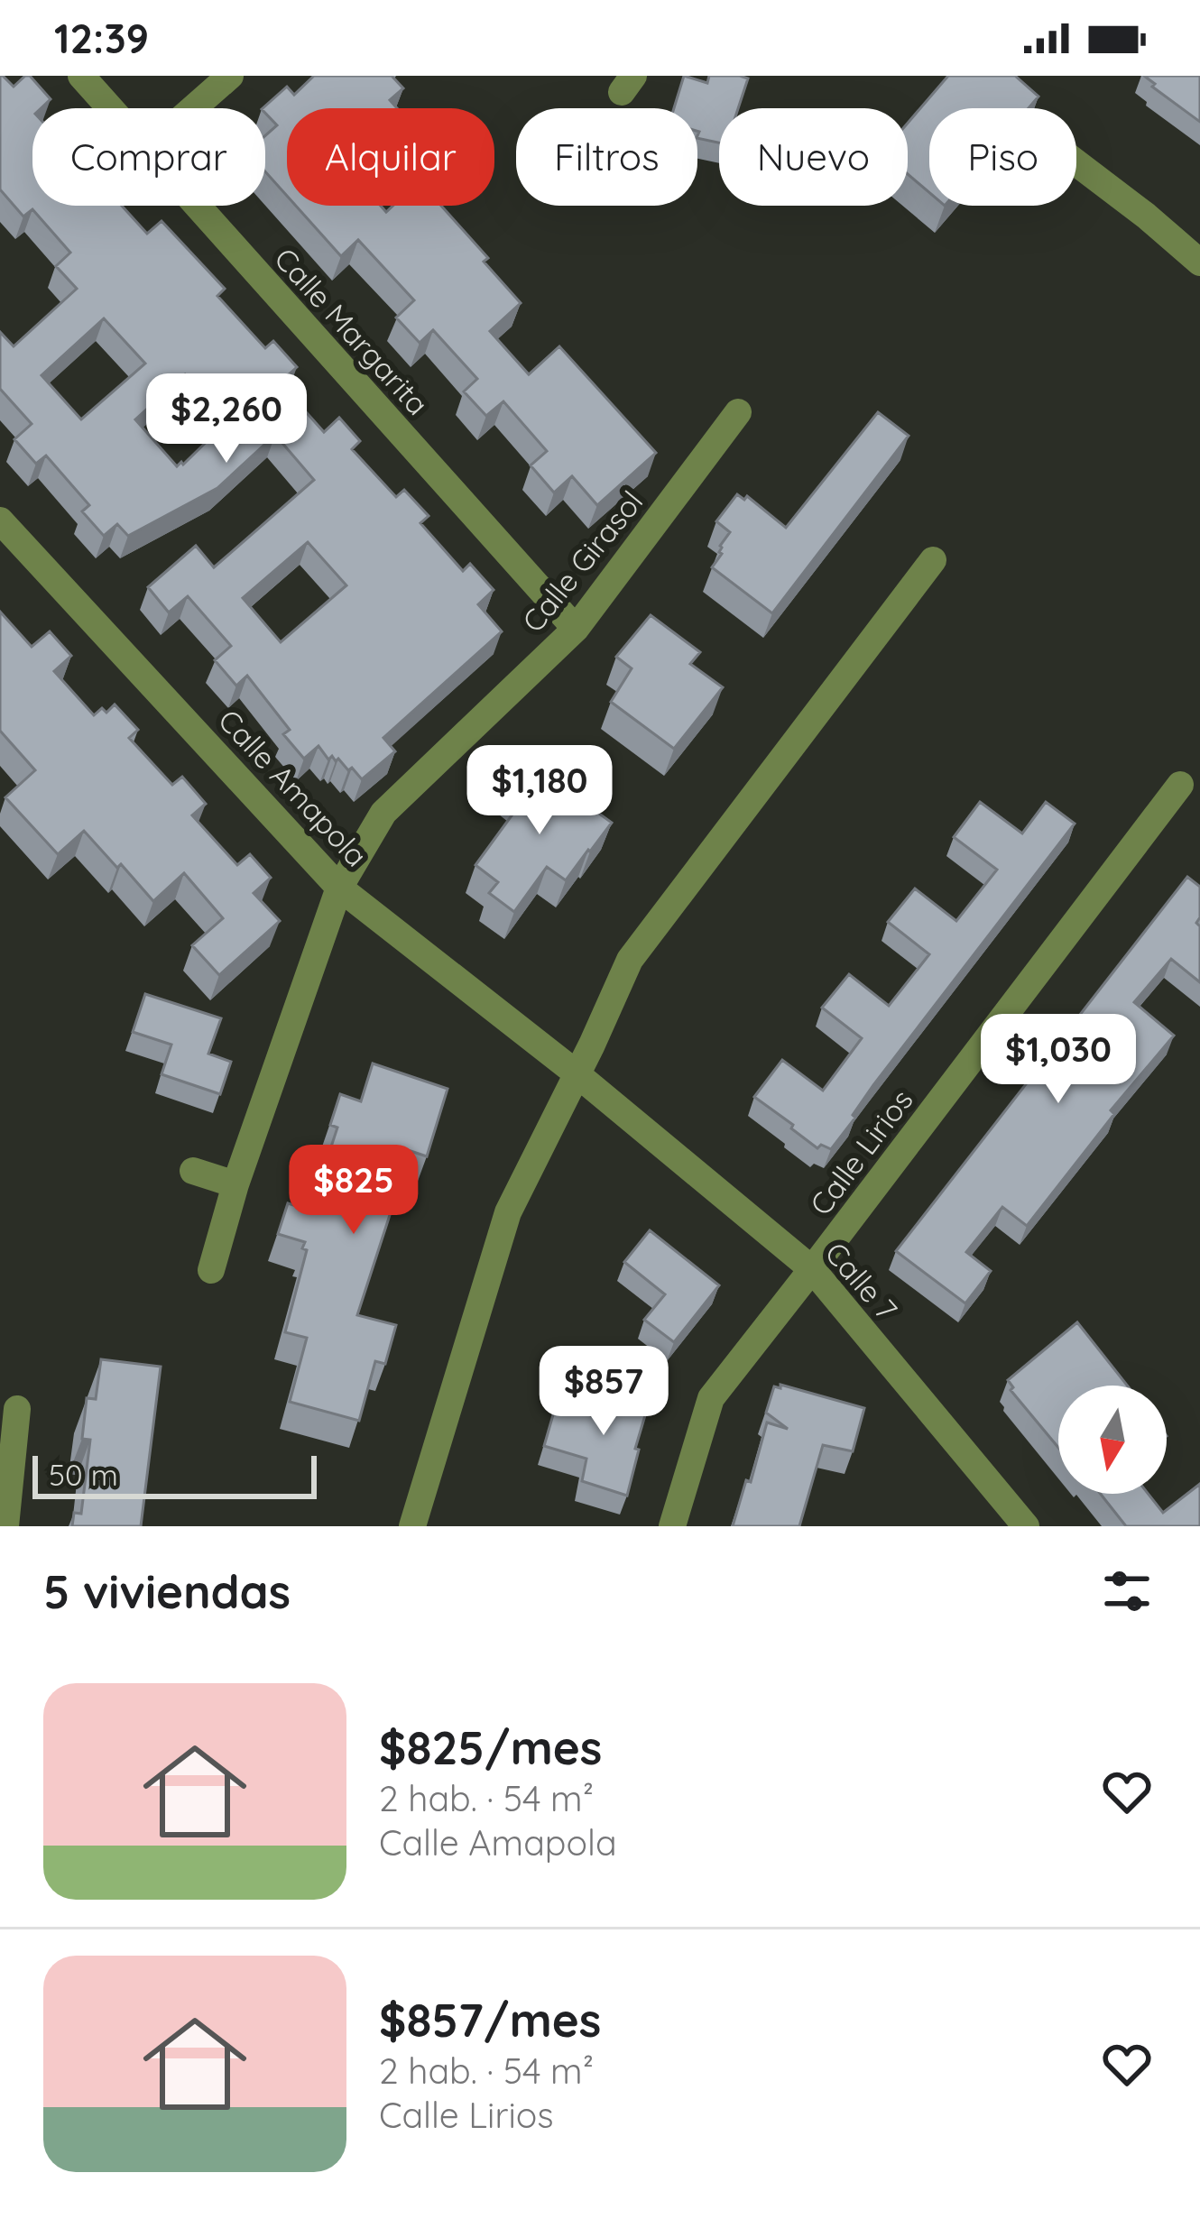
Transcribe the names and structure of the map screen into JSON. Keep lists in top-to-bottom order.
{
  "streets": {
    "street": [
      "Calle Margarita",
      "Calle Girasol",
      "Calle Amapola",
      "Calle Lirios",
      "Calle 7"
    ]
  },
  "crossings": [
    ["Calle Margarita", "Calle Girasol"],
    ["Calle Girasol", "Calle Amapola"],
    ["Calle Amapola", "Calle 7"],
    ["Calle Lirios", "Calle 7"]
  ],
  "scale_bar": "50 m",
  "north": "bottom",
  "page": {
    "status": "12:39",
    "chip": [
      "Comprar",
      "Alquilar",
      "Filtros",
      "Nuevo",
      "Piso"
    ],
    "price": [
      "$2,260",
      "$1,180",
      "$1,030",
      "$825",
      "$857"
    ],
    "scale": "50 m",
    "heading": "5 viviendas",
    "list": [
      {
        "name": "$825/mes",
        "note": "2 hab. · 54 m² · Calle Amapola"
      },
      {
        "name": "$857/mes",
        "note": "2 hab. · 54 m² · Calle Lirios"
      }
    ]
  }
}
